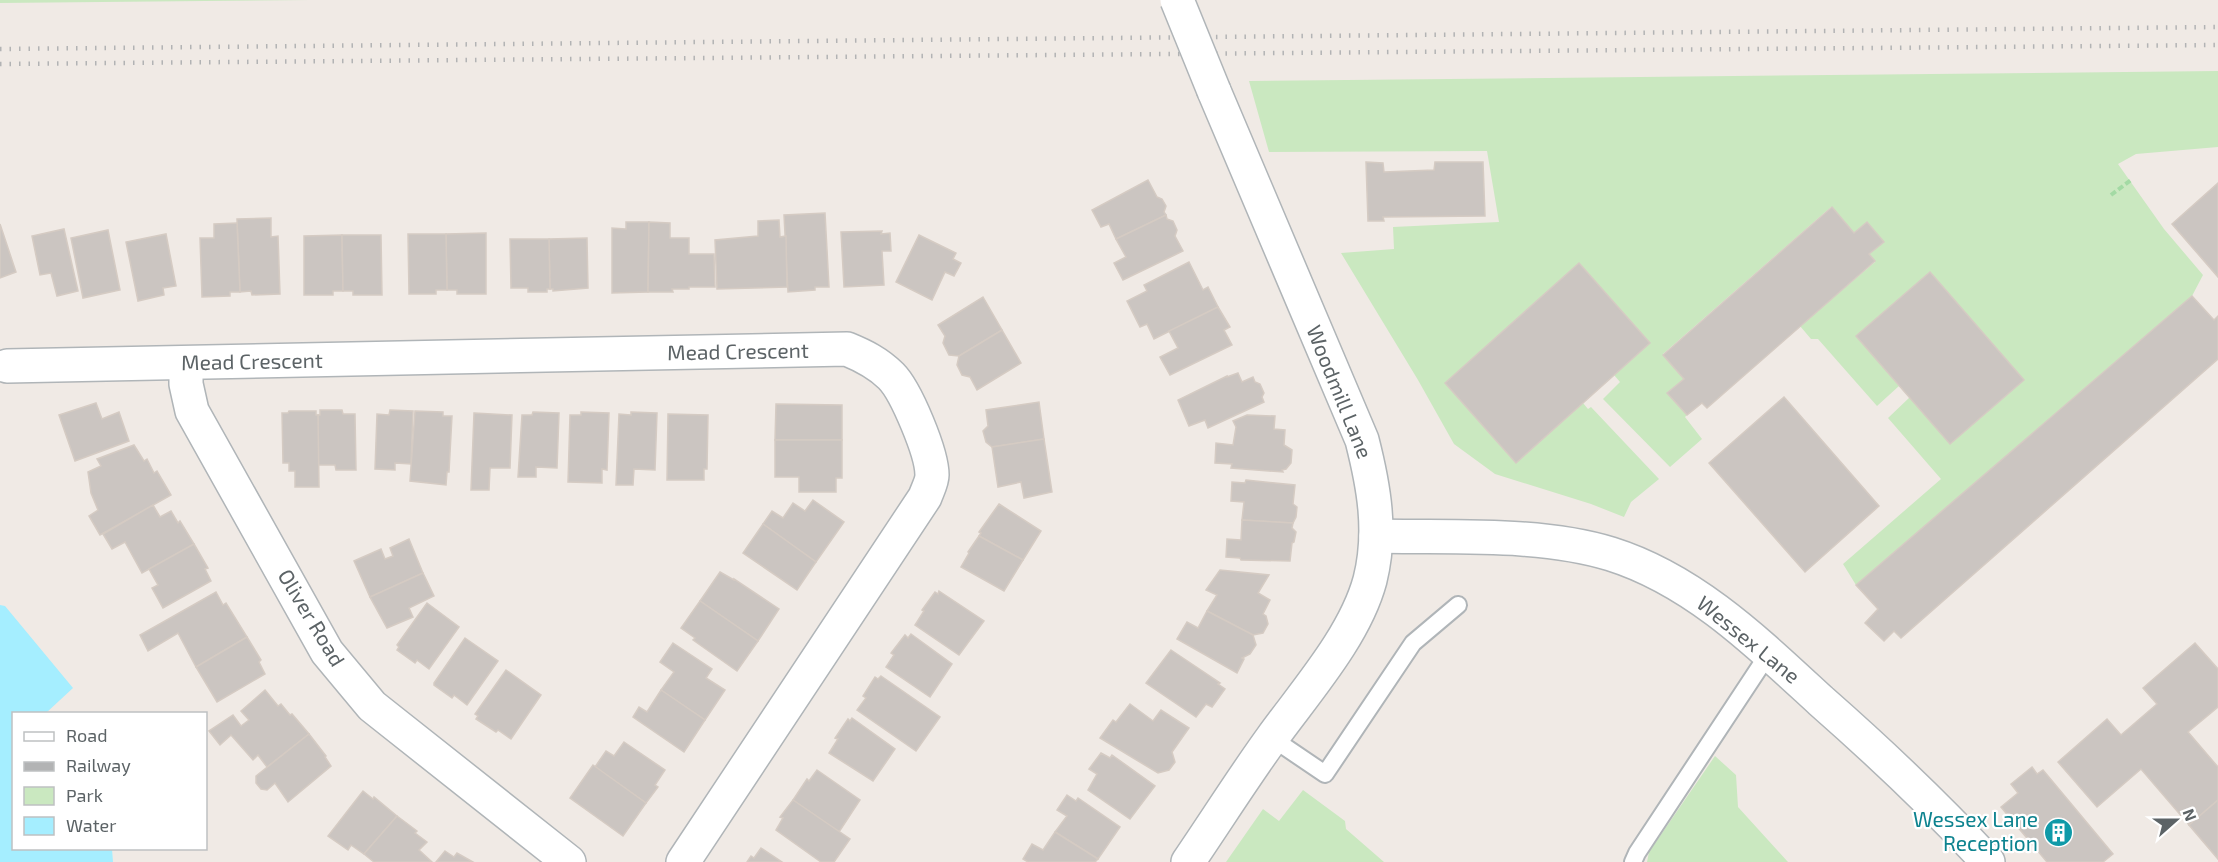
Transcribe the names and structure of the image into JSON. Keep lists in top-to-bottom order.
{
  "streets": {
    "street": [
      "Mead Crescent",
      "Woodmill Lane",
      "Oliver Road",
      "Wessex Lane"
    ]
  },
  "crossings": [
    ["Mead Crescent", "Oliver Road"],
    ["Woodmill Lane", "Wessex Lane"]
  ],
  "places": {
    "building": ["Wessex Lane Reception"]
  },
  "legend": [
    "Road",
    "Railway",
    "Park",
    "Water"
  ],
  "north": "right"
}
